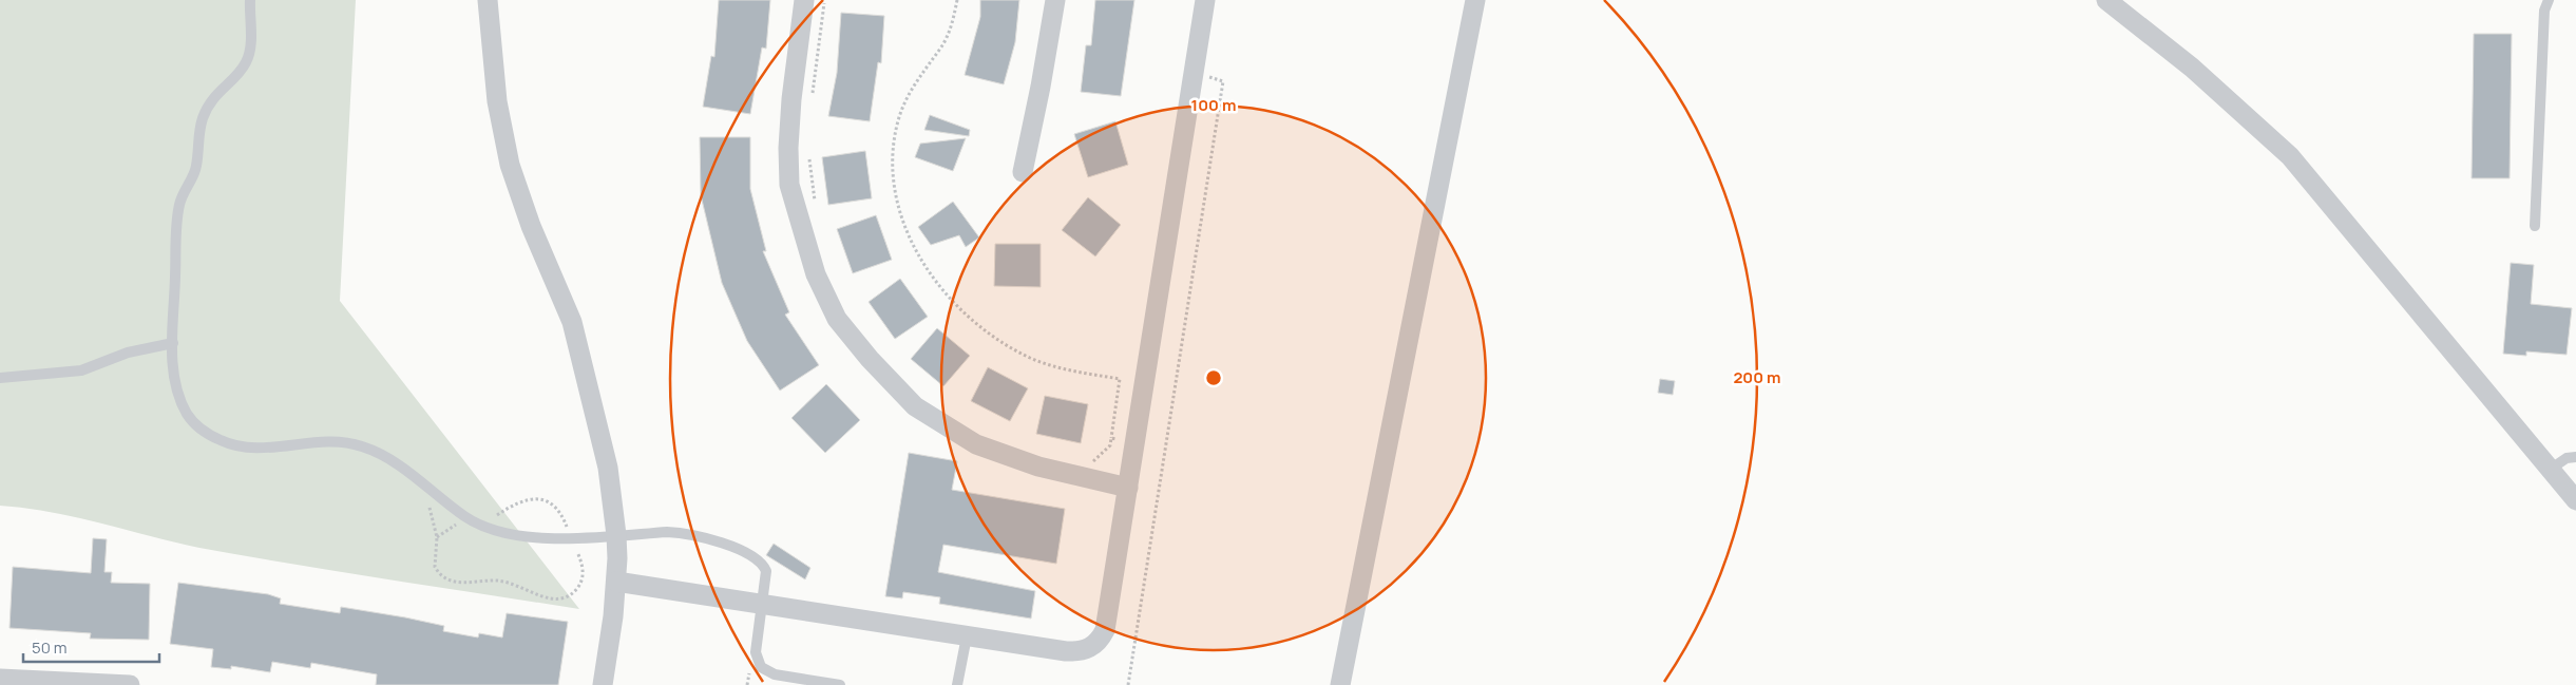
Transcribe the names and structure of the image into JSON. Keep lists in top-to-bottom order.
{
  "scale_bar": "50 m",
  "rings": ["100 m", "200 m"]
}
